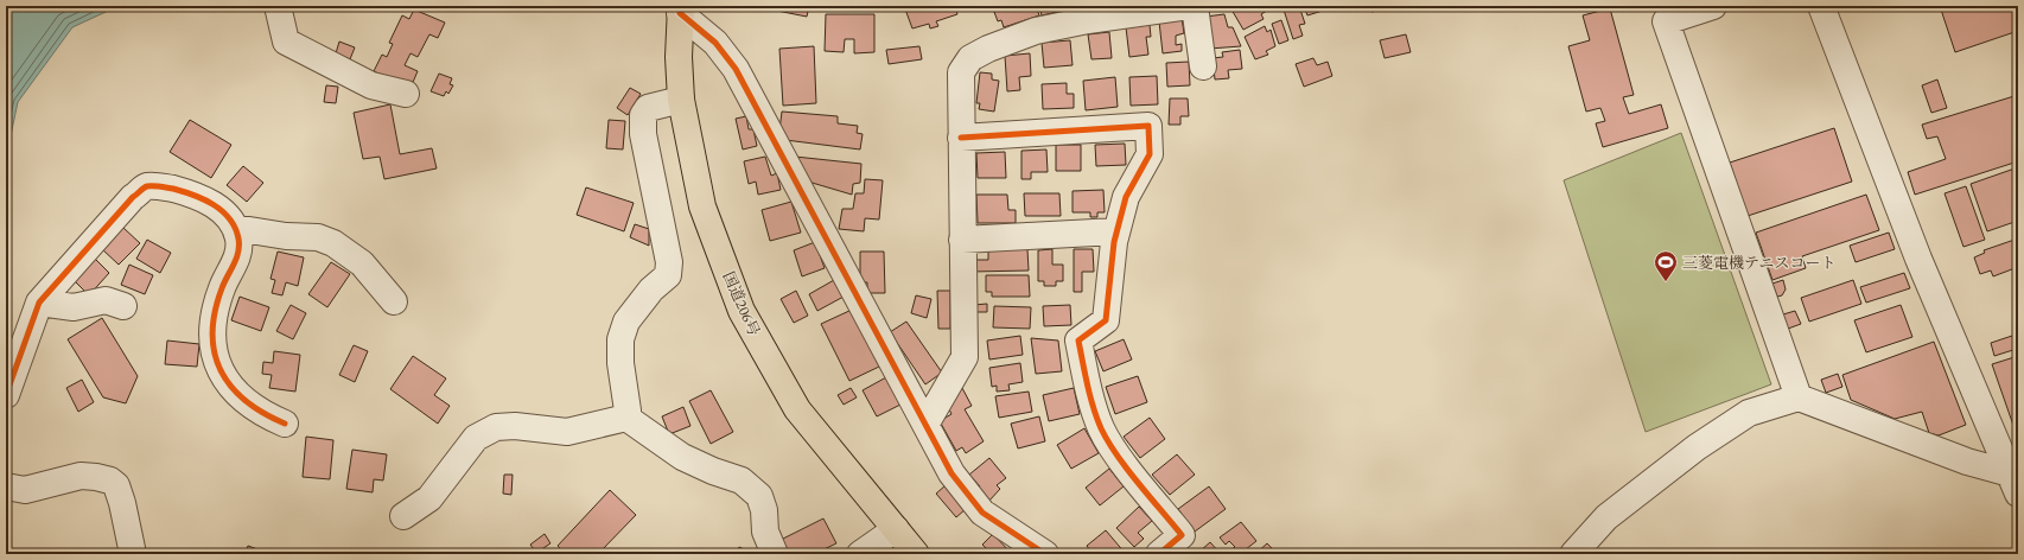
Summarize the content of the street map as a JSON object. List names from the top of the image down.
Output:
{
  "streets": {
    "highway": ["国道206号"]
  },
  "places": {
    "sports": ["三菱電機テニスコート"]
  }
}
